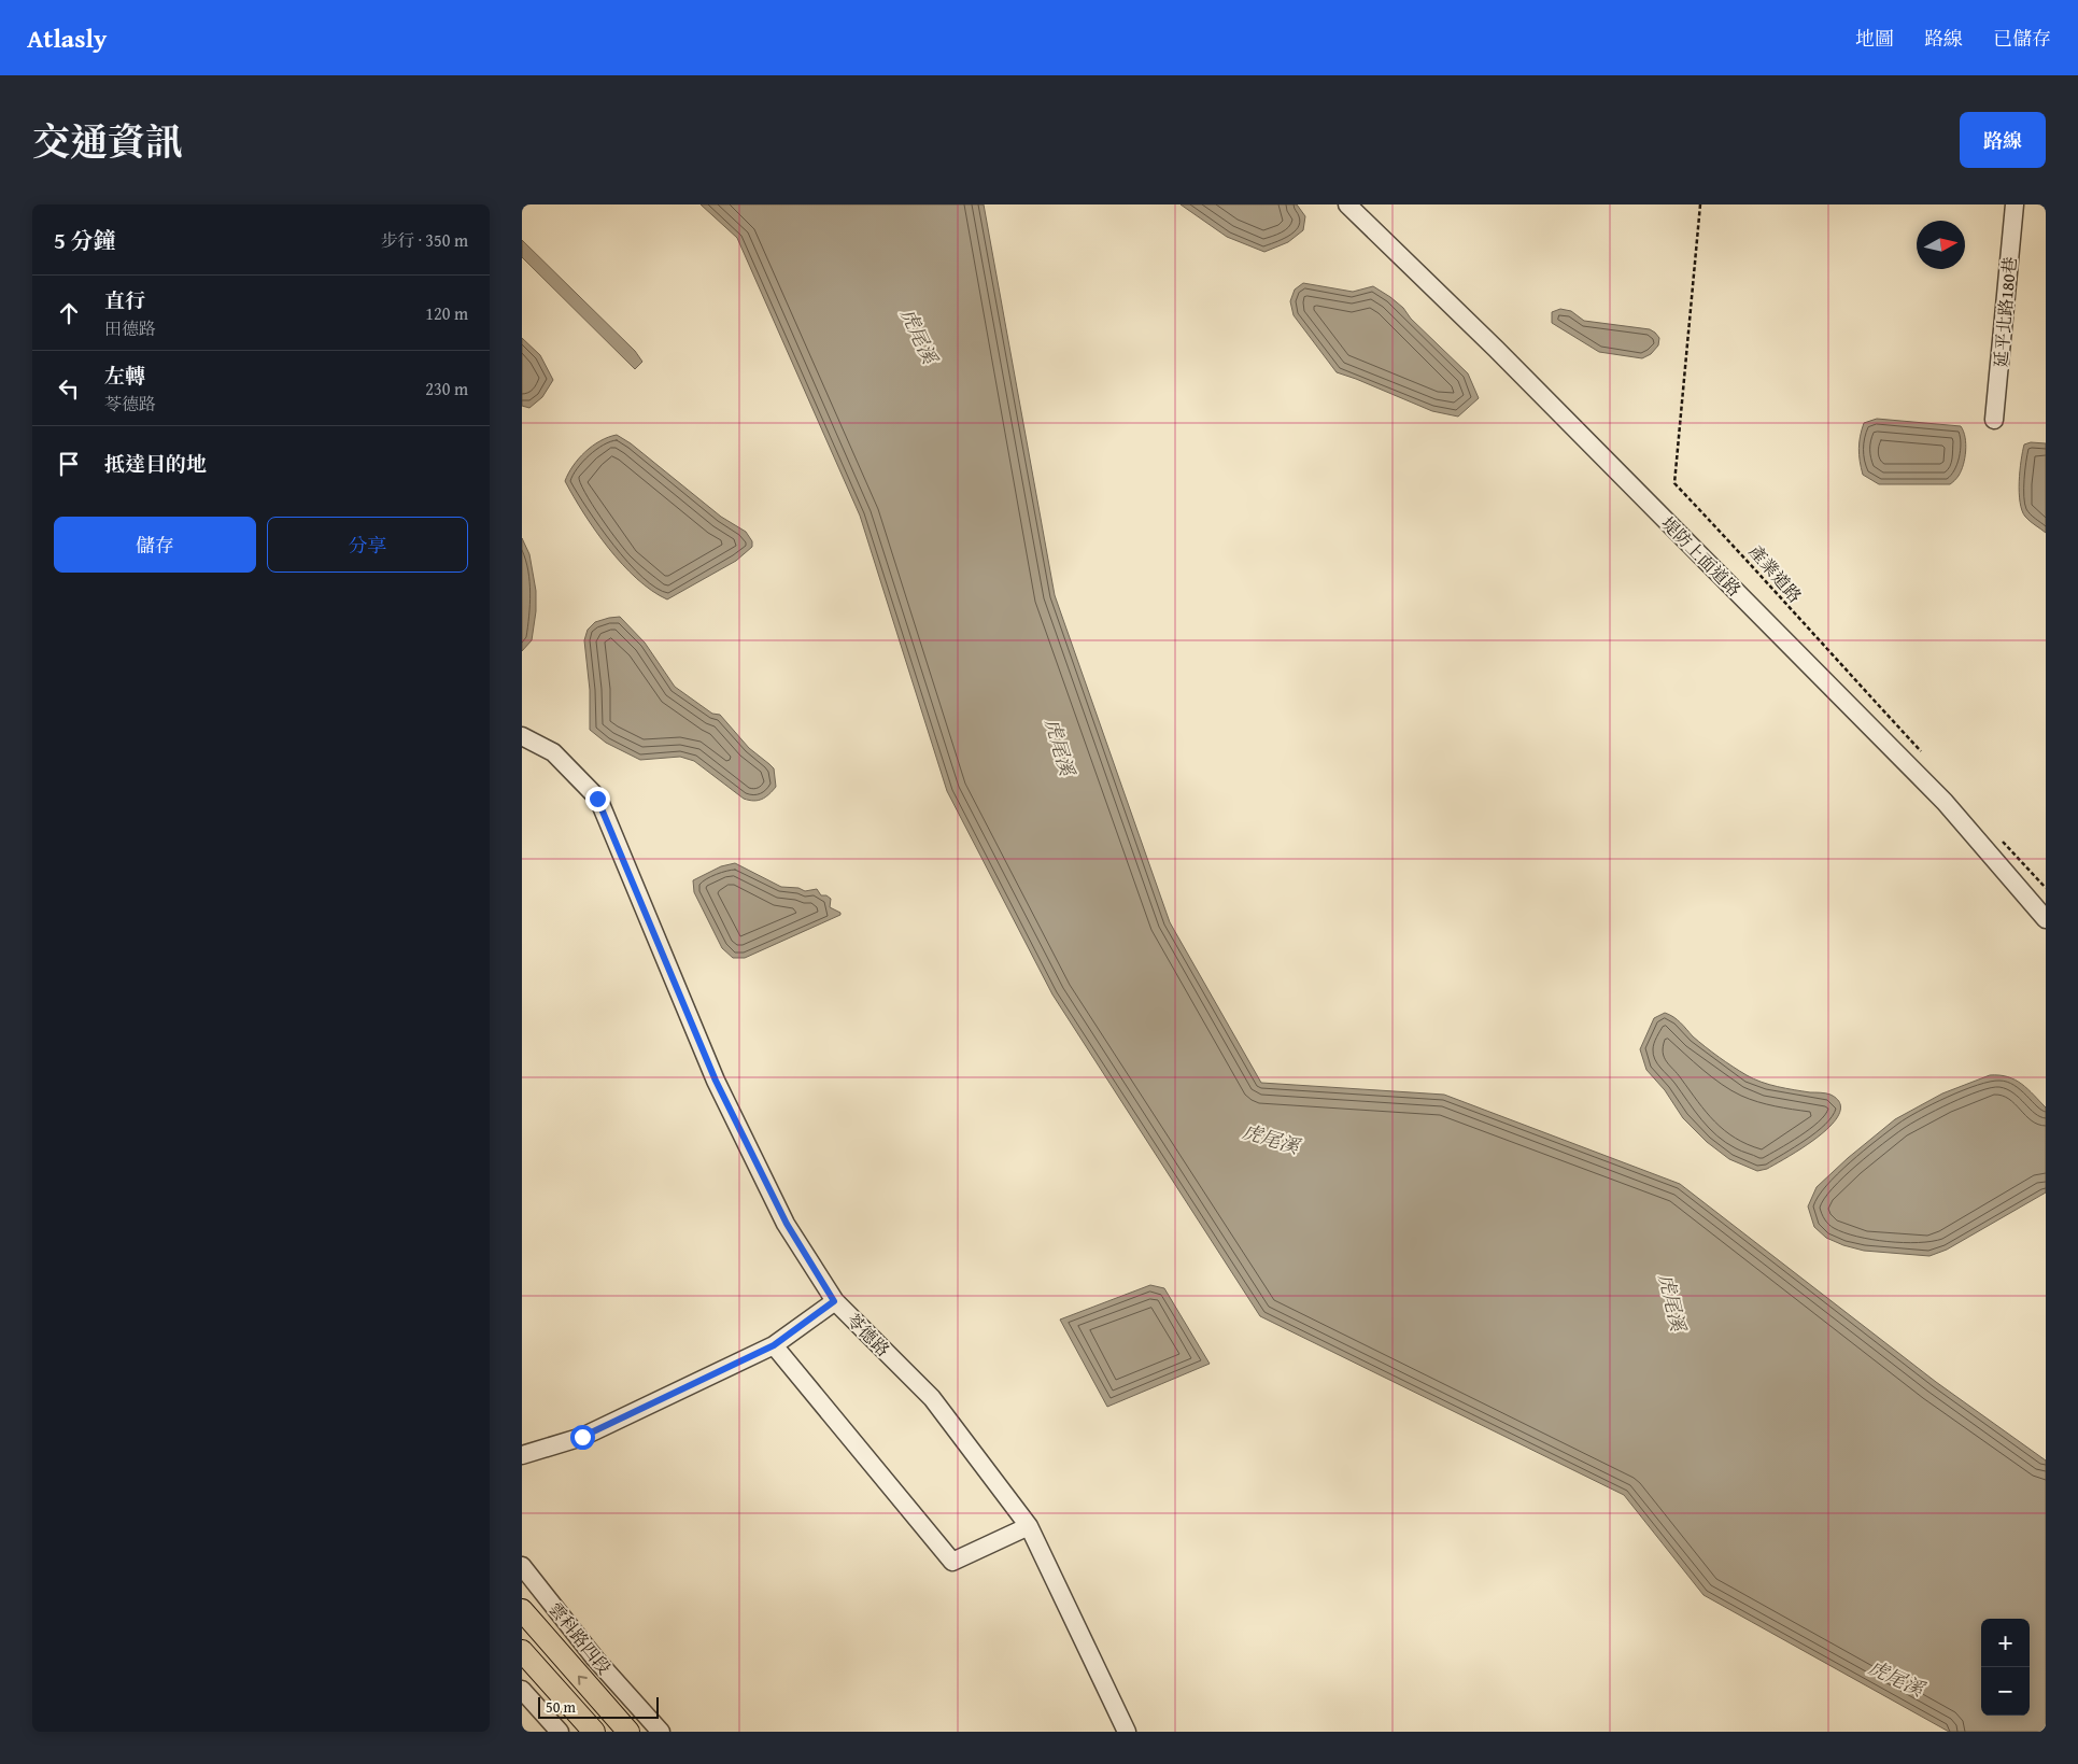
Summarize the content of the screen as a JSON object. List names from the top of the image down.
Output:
{
  "streets": {
    "main road": ["雲科路四段"],
    "street": ["延平北路180巷", "堤防上面道路", "苓德路"],
    "path": ["產業道路"]
  },
  "water": ["虎尾溪"],
  "scale_bar": "50 m",
  "north": "right",
  "page": {
    "header": "Atlasly",
    "nav": ["地圖", "路線", "已儲存"],
    "title": "交通資訊",
    "buttons": [
      "路線",
      ["儲存", "分享"]
    ],
    "heading": ["5 分鐘", "步行 · 350 m"],
    "list": [
      ["直行", "田德路", "120 m"],
      ["左轉", "苓德路", "230 m"],
      "抵達目的地"
    ],
    "map_buttons": ["+", "−"],
    "scale": "50 m"
  }
}
